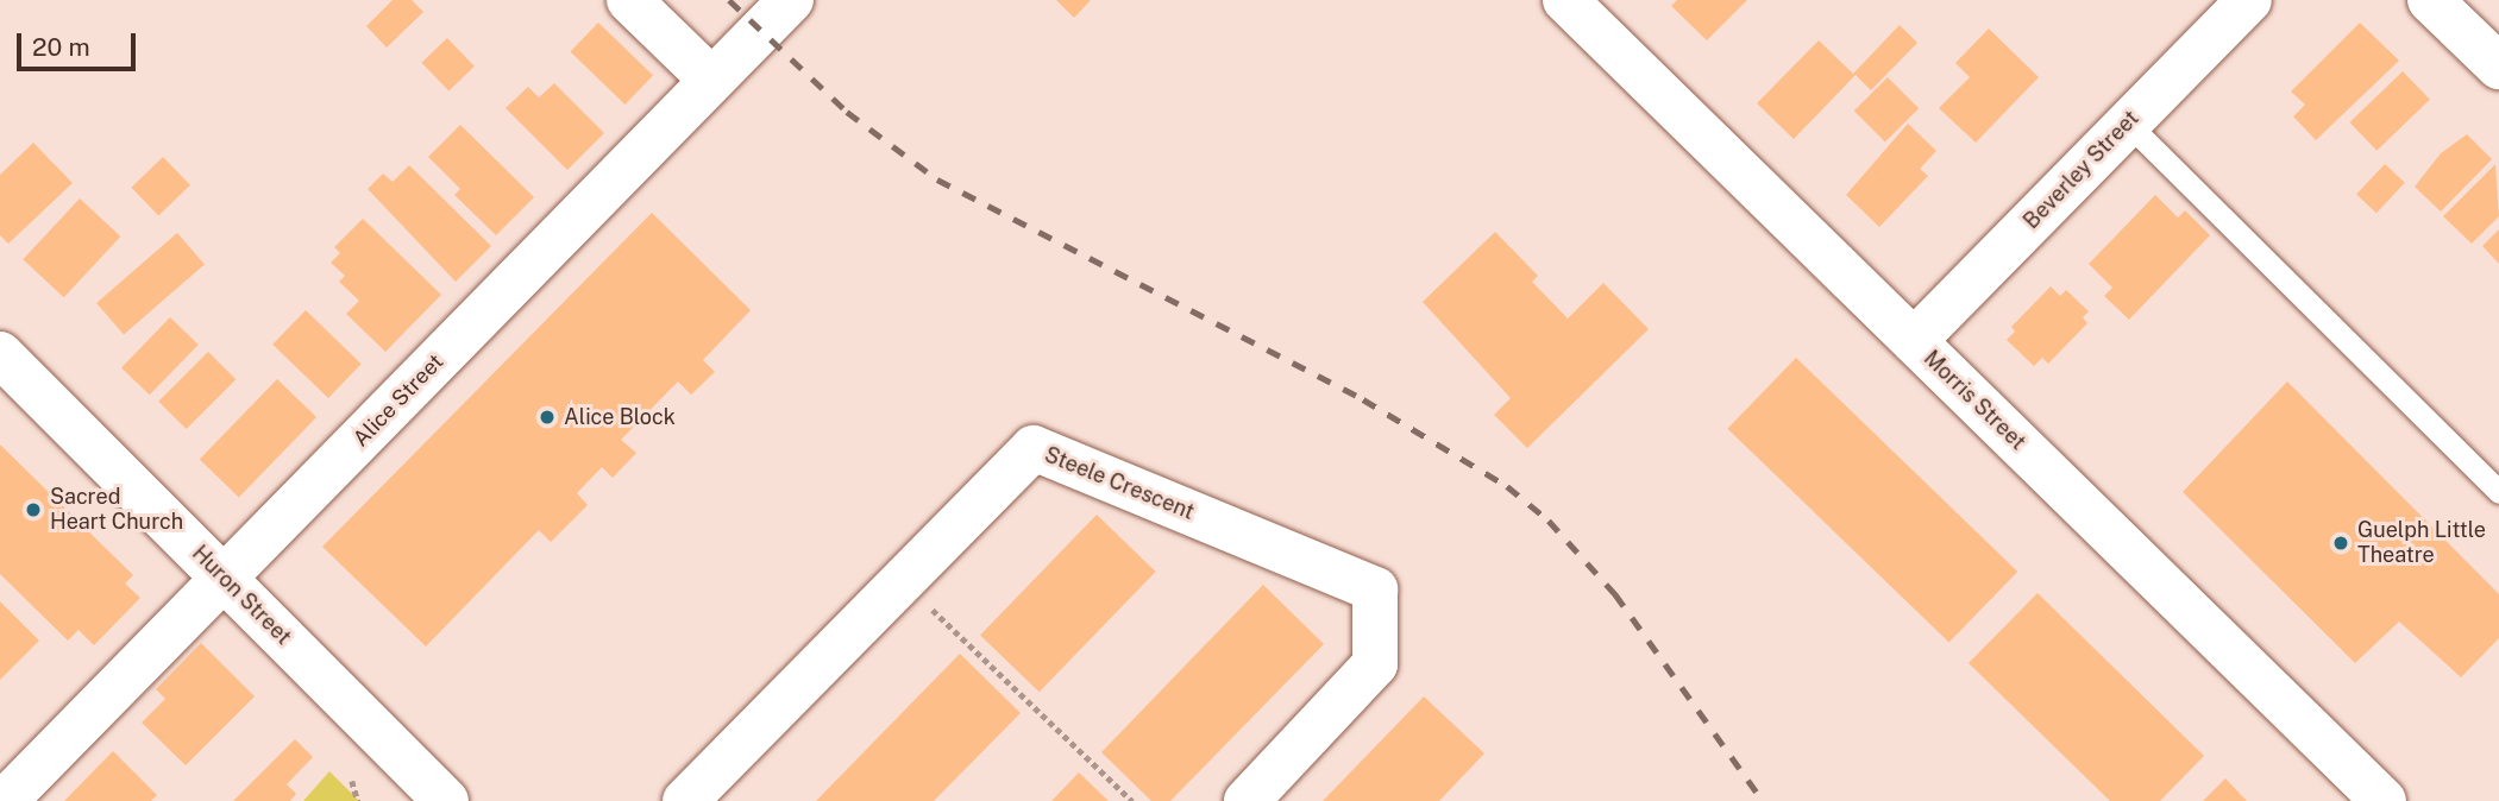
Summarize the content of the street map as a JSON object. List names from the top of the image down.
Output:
{
  "streets": {
    "street": [
      "Beverley Street",
      "Alice Street",
      "Morris Street",
      "Steele Crescent",
      "Huron Street"
    ]
  },
  "crossings": [
    ["Beverley Street", "Morris Street"],
    ["Alice Street", "Huron Street"]
  ],
  "places": ["Alice Block", "Sacred Heart Church", "Guelph Little Theatre"],
  "scale_bar": "20 m"
}
